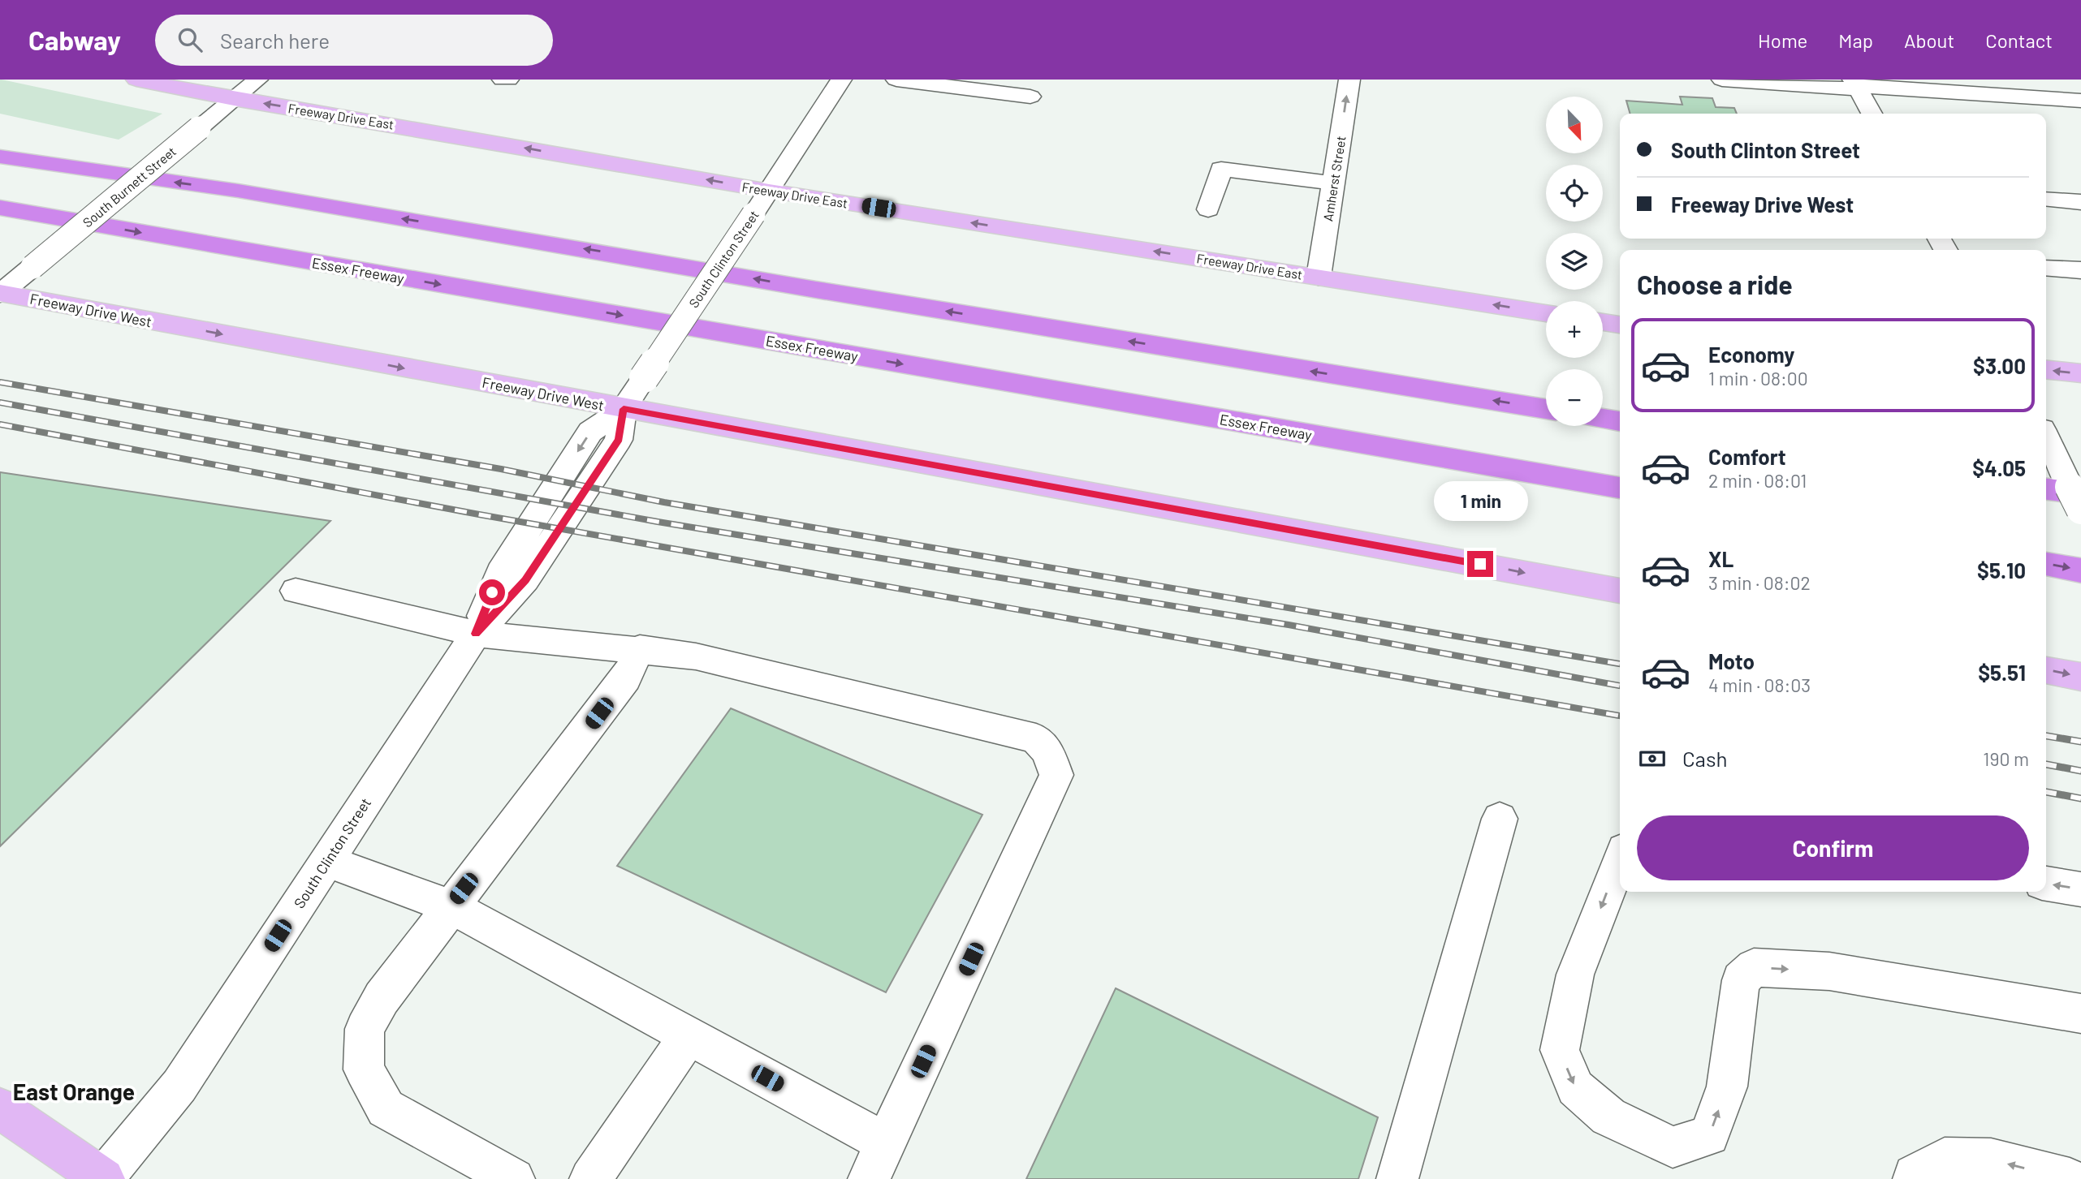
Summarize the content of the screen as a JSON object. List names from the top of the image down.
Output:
{
  "streets": {
    "highway": ["Essex Freeway"],
    "main road": ["Freeway Drive East", "Freeway Drive West"],
    "street": ["Amherst Street", "South Burnett Street", "South Clinton Street"]
  },
  "crossings": [
    ["Freeway Drive East", "Amherst Street"],
    ["Freeway Drive East", "South Burnett Street"],
    ["Freeway Drive East", "South Clinton Street"],
    ["South Burnett Street", "Freeway Drive West"],
    ["South Clinton Street", "Freeway Drive West"]
  ],
  "one_way": ["Freeway Drive East", "Amherst Street", "Freeway Drive West"],
  "districts": ["East Orange"],
  "north": "bottom right",
  "page": {
    "header": "Cabway",
    "search": "Search here",
    "nav": [
      "Home",
      "Map",
      "About",
      "Contact"
    ],
    "map_buttons": ["+", "−"],
    "banner": ["South Clinton Street", "Freeway Drive West"],
    "heading": "Choose a ride",
    "list": [
      {
        "name": "Economy",
        "note": "1 min · 08:00",
        "value": "$3.00"
      },
      {
        "name": "Comfort",
        "note": "2 min · 08:01",
        "value": "$4.05"
      },
      {
        "name": "XL",
        "note": "3 min · 08:02",
        "value": "$5.10"
      },
      {
        "name": "Moto",
        "note": "4 min · 08:03",
        "value": "$5.51"
      }
    ],
    "bubble": "1 min",
    "pay": ["Cash", "190 m"],
    "buttons": "Confirm"
  }
}
